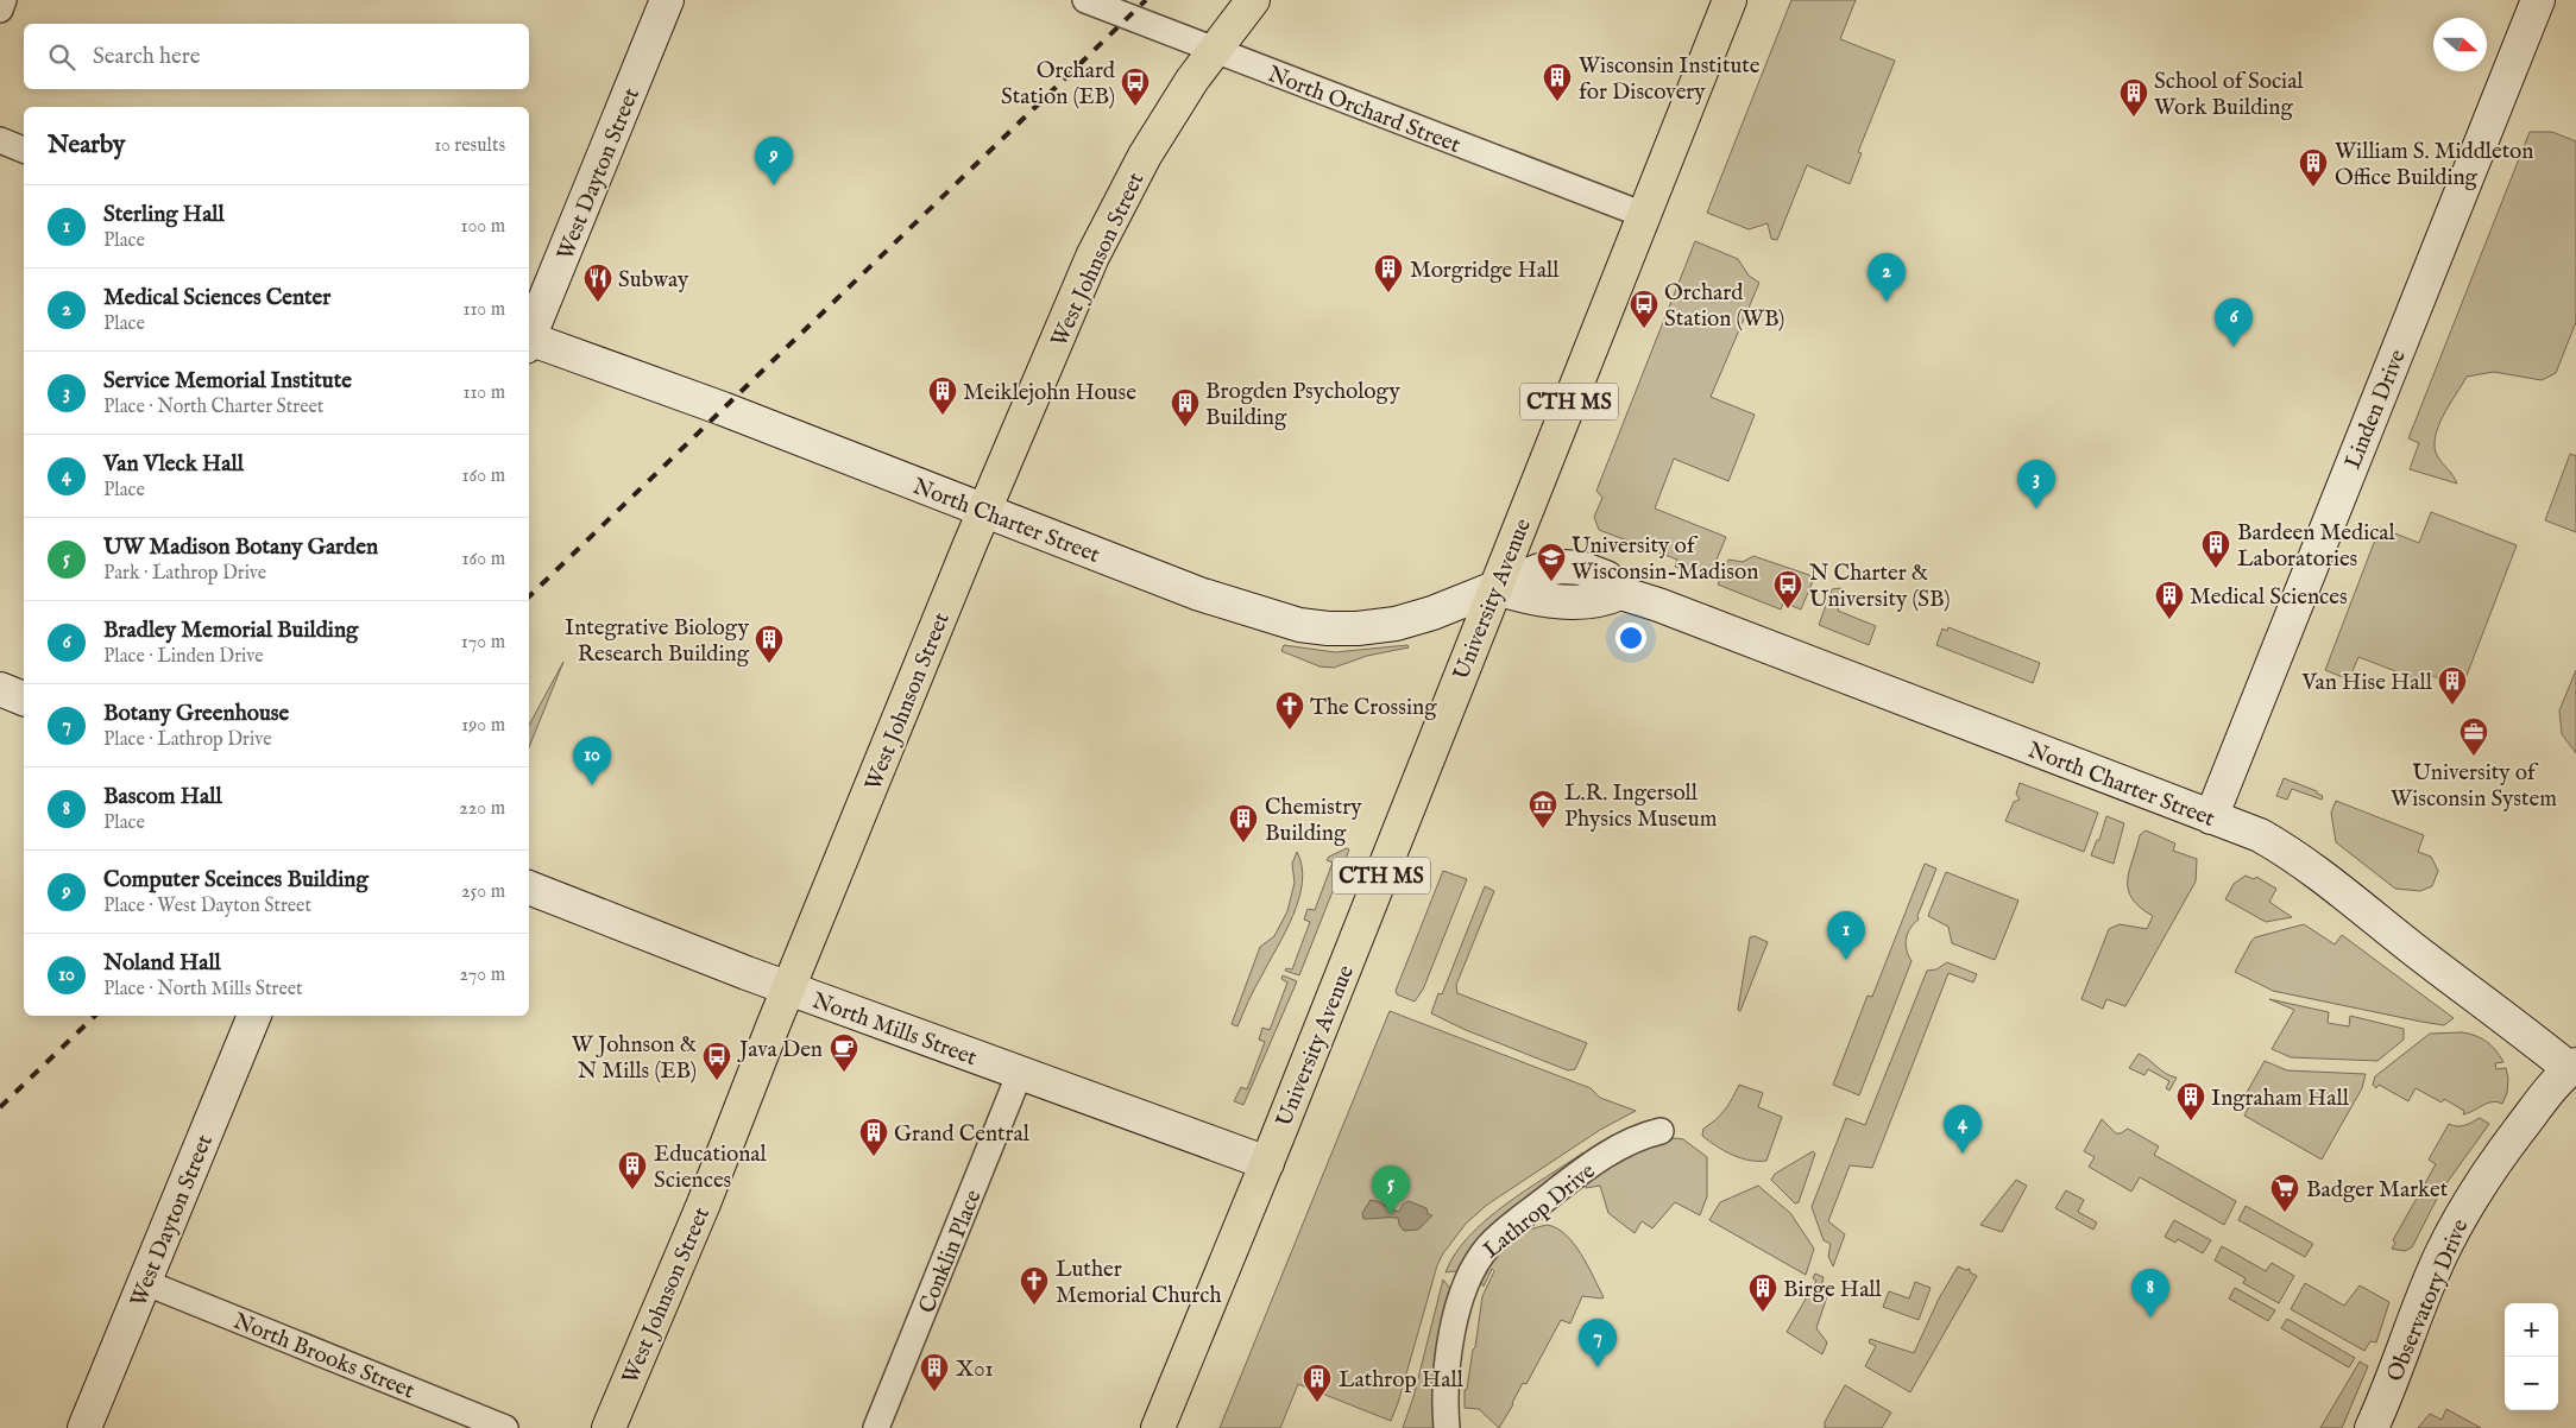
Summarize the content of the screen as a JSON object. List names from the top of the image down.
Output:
{
  "streets": {
    "main road": ["West Johnson Street", "CTH MS", "University Avenue"],
    "street": [
      "North Orchard Street",
      "West Dayton Street",
      "Linden Drive",
      "North Charter Street",
      "North Mills Street",
      "Lathrop Drive",
      "Conklin Place",
      "Observatory Drive",
      "North Brooks Street"
    ]
  },
  "crossings": [
    ["North Orchard Street", "West Johnson Street"],
    ["North Orchard Street", "University Avenue"],
    ["West Dayton Street", "North Brooks Street"],
    ["West Johnson Street", "North Charter Street"],
    ["West Johnson Street", "North Mills Street"],
    ["Linden Drive", "North Charter Street"],
    ["North Charter Street", "University Avenue"],
    ["North Charter Street", "Observatory Drive"],
    ["University Avenue", "North Mills Street"],
    ["North Mills Street", "Conklin Place"]
  ],
  "places": {
    "building": [
      "Wisconsin Institute for Discovery",
      "School of Social Work Building",
      "William S. Middleton Office Building",
      "Morgridge Hall",
      "Meiklejohn House",
      "Brogden Psychology Building",
      "Bardeen Medical Laboratories",
      "Medical Sciences",
      "Integrative Biology Research Building",
      "Van Hise Hall",
      "Chemistry Building",
      "Ingraham Hall",
      "Grand Central",
      "Educational Sciences",
      "Birge Hall",
      "X01",
      "Lathrop Hall"
    ],
    "bus stop": [
      "Orchard Station (EB)",
      "Orchard Station (WB)",
      "N Charter & University (SB)",
      "W Johnson & N Mills (EB)"
    ],
    "restaurant": ["Subway"],
    "school or university": ["University of Wisconsin-Madison"],
    "church": ["The Crossing", "Luther Memorial Church"],
    "office": ["University of Wisconsin System"],
    "museum": ["L.R. Ingersoll Physics Museum"],
    "cafe": ["Java Den"],
    "supermarket": ["Badger Market"]
  },
  "north": "right",
  "page": {
    "search": "Search here",
    "heading": ["Nearby", "10 results"],
    "pins": [
      "9",
      "2",
      "6",
      "3",
      "10",
      "1",
      "4",
      "5",
      "8",
      "7"
    ],
    "list": [
      {
        "mark": "1",
        "name": "Sterling Hall",
        "note": "Place",
        "value": "100 m"
      },
      {
        "mark": "2",
        "name": "Medical Sciences Center",
        "note": "Place",
        "value": "110 m"
      },
      {
        "mark": "3",
        "name": "Service Memorial Institute",
        "note": "Place · North Charter Street",
        "value": "110 m"
      },
      {
        "mark": "4",
        "name": "Van Vleck Hall",
        "note": "Place",
        "value": "160 m"
      },
      {
        "mark": "5",
        "name": "UW Madison Botany Garden",
        "note": "Park · Lathrop Drive",
        "value": "160 m"
      },
      {
        "mark": "6",
        "name": "Bradley Memorial Building",
        "note": "Place · Linden Drive",
        "value": "170 m"
      },
      {
        "mark": "7",
        "name": "Botany Greenhouse",
        "note": "Place · Lathrop Drive",
        "value": "190 m"
      },
      {
        "mark": "8",
        "name": "Bascom Hall",
        "note": "Place",
        "value": "220 m"
      },
      {
        "mark": "9",
        "name": "Computer Sceinces Building",
        "note": "Place · West Dayton Street",
        "value": "250 m"
      },
      {
        "mark": "10",
        "name": "Noland Hall",
        "note": "Place · North Mills Street",
        "value": "270 m"
      }
    ],
    "map_buttons": ["+", "−"]
  }
}
